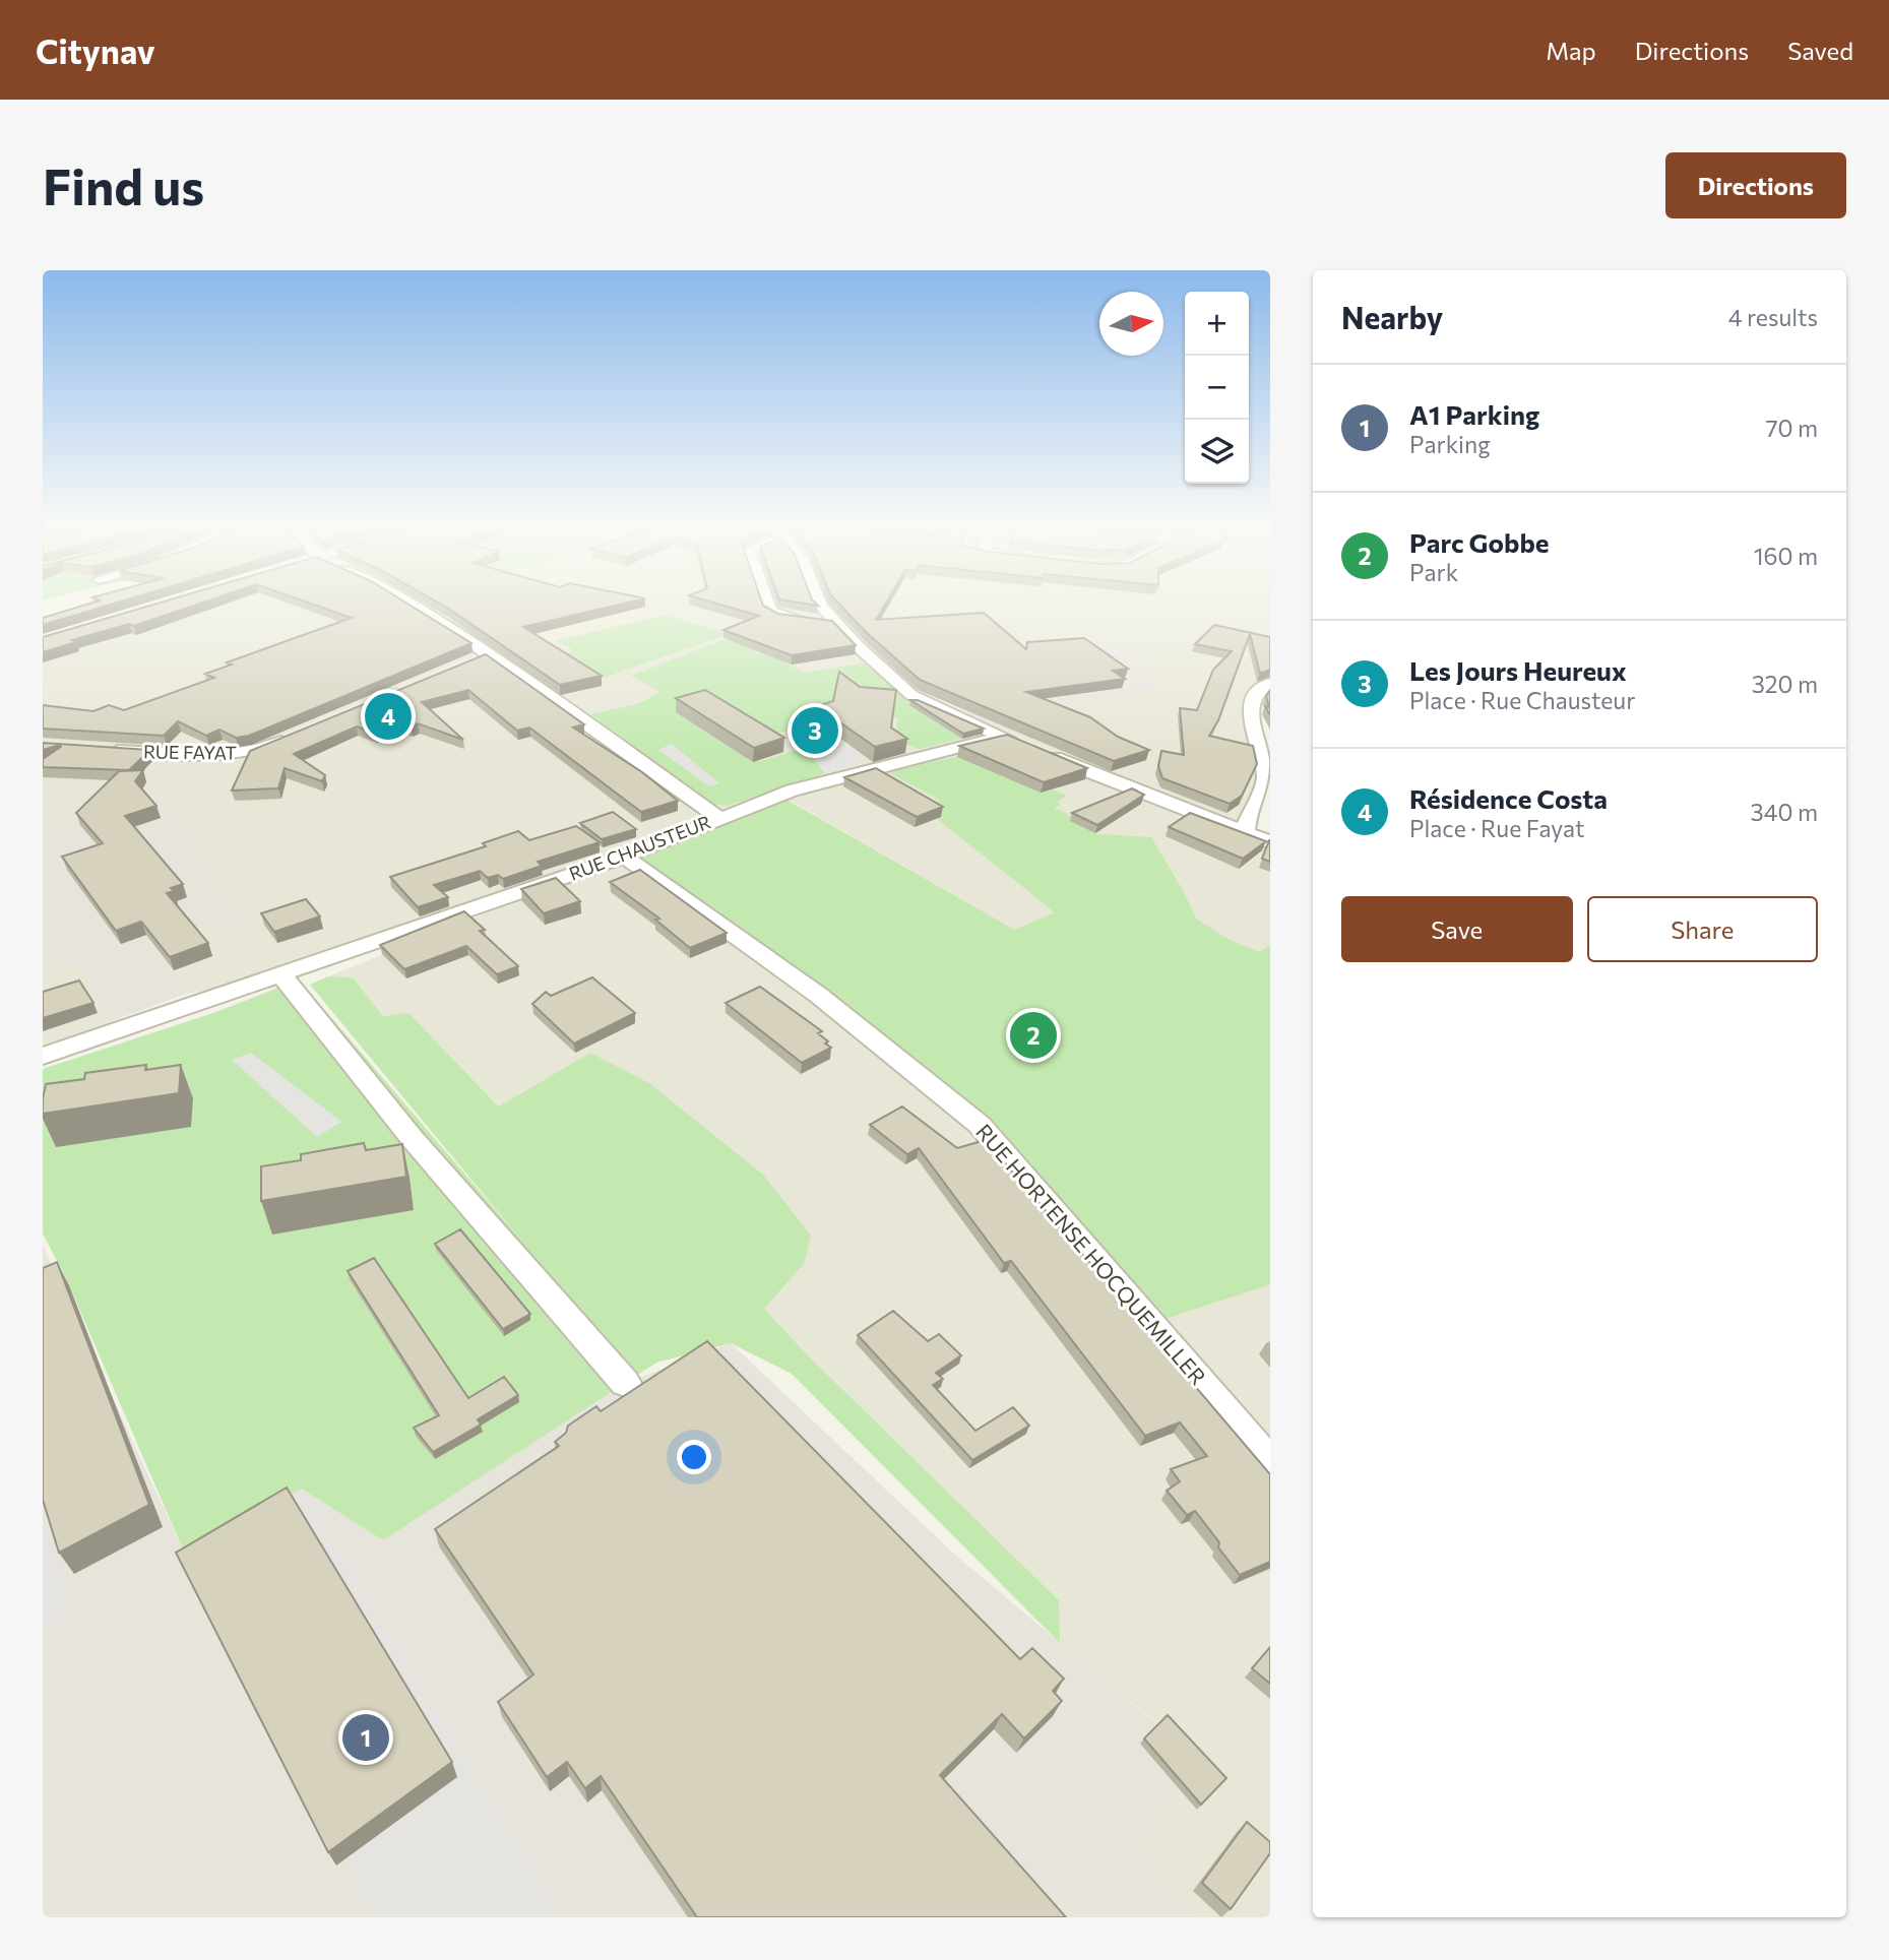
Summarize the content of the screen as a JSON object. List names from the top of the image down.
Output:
{
  "streets": {
    "street": ["RUE FAYAT", "RUE CHAUSTEUR", "RUE HORTENSE HOCQUEMILLER"]
  },
  "crossings": [
    ["RUE CHAUSTEUR", "RUE HORTENSE HOCQUEMILLER"]
  ],
  "north": "right",
  "page": {
    "header": "Citynav",
    "nav": ["Map", "Directions", "Saved"],
    "buttons": [
      "Directions",
      ["Save", "Share"]
    ],
    "title": "Find us",
    "heading": ["Nearby", "4 results"],
    "map_buttons": ["+", "−"],
    "list": [
      {
        "mark": "1",
        "name": "A1 Parking",
        "note": "Parking",
        "value": "70 m"
      },
      {
        "mark": "2",
        "name": "Parc Gobbe",
        "note": "Park",
        "value": "160 m"
      },
      {
        "mark": "3",
        "name": "Les Jours Heureux",
        "note": "Place · Rue Chausteur",
        "value": "320 m"
      },
      {
        "mark": "4",
        "name": "Résidence Costa",
        "note": "Place · Rue Fayat",
        "value": "340 m"
      }
    ],
    "pins": [
      "4",
      "3",
      "2",
      "1"
    ]
  }
}
